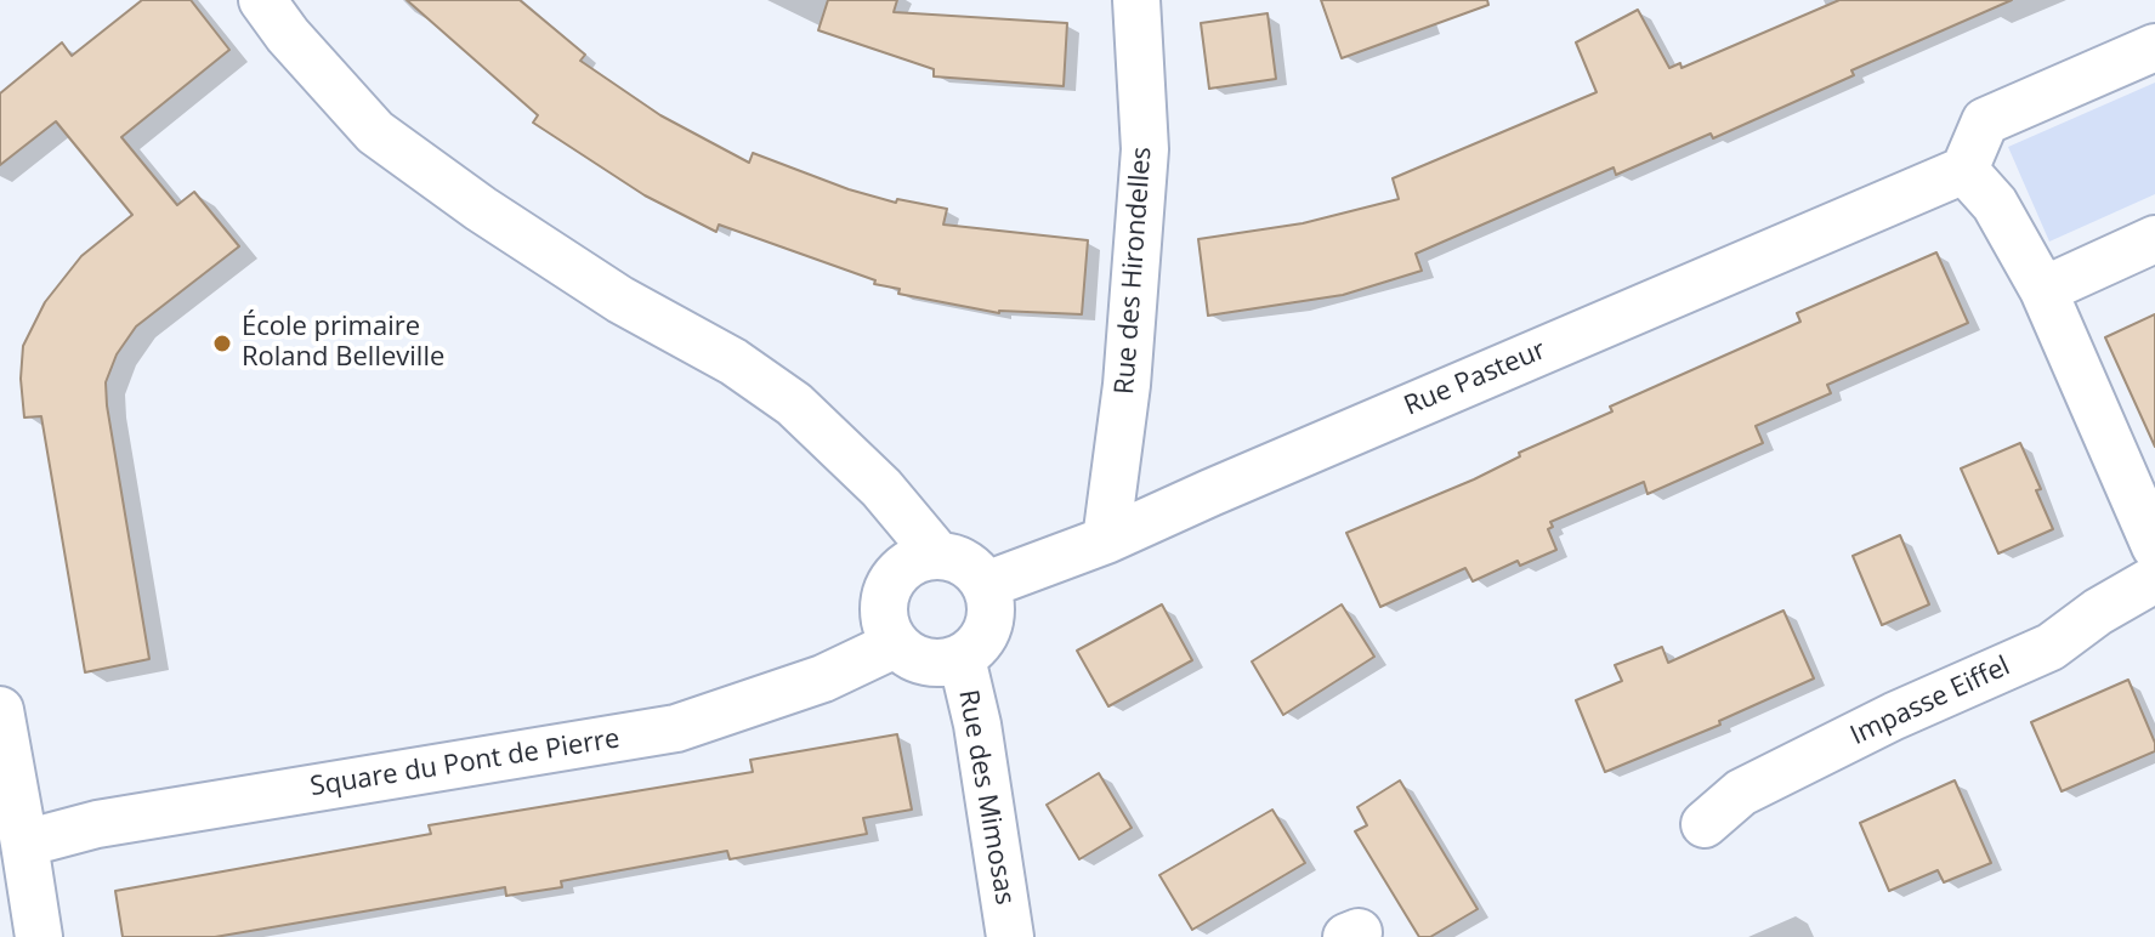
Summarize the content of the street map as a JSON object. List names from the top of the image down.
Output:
{
  "streets": {
    "street": [
      "Rue des Hirondelles",
      "Rue Pasteur",
      "Impasse Eiffel",
      "Square du Pont de Pierre",
      "Rue des Mimosas"
    ]
  },
  "crossings": [
    ["Rue des Hirondelles", "Rue Pasteur"],
    ["Rue Pasteur", "Square du Pont de Pierre"],
    ["Rue Pasteur", "Rue des Mimosas"],
    ["Square du Pont de Pierre", "Rue des Mimosas"]
  ],
  "places": ["École primaire Roland Belleville"]
}
